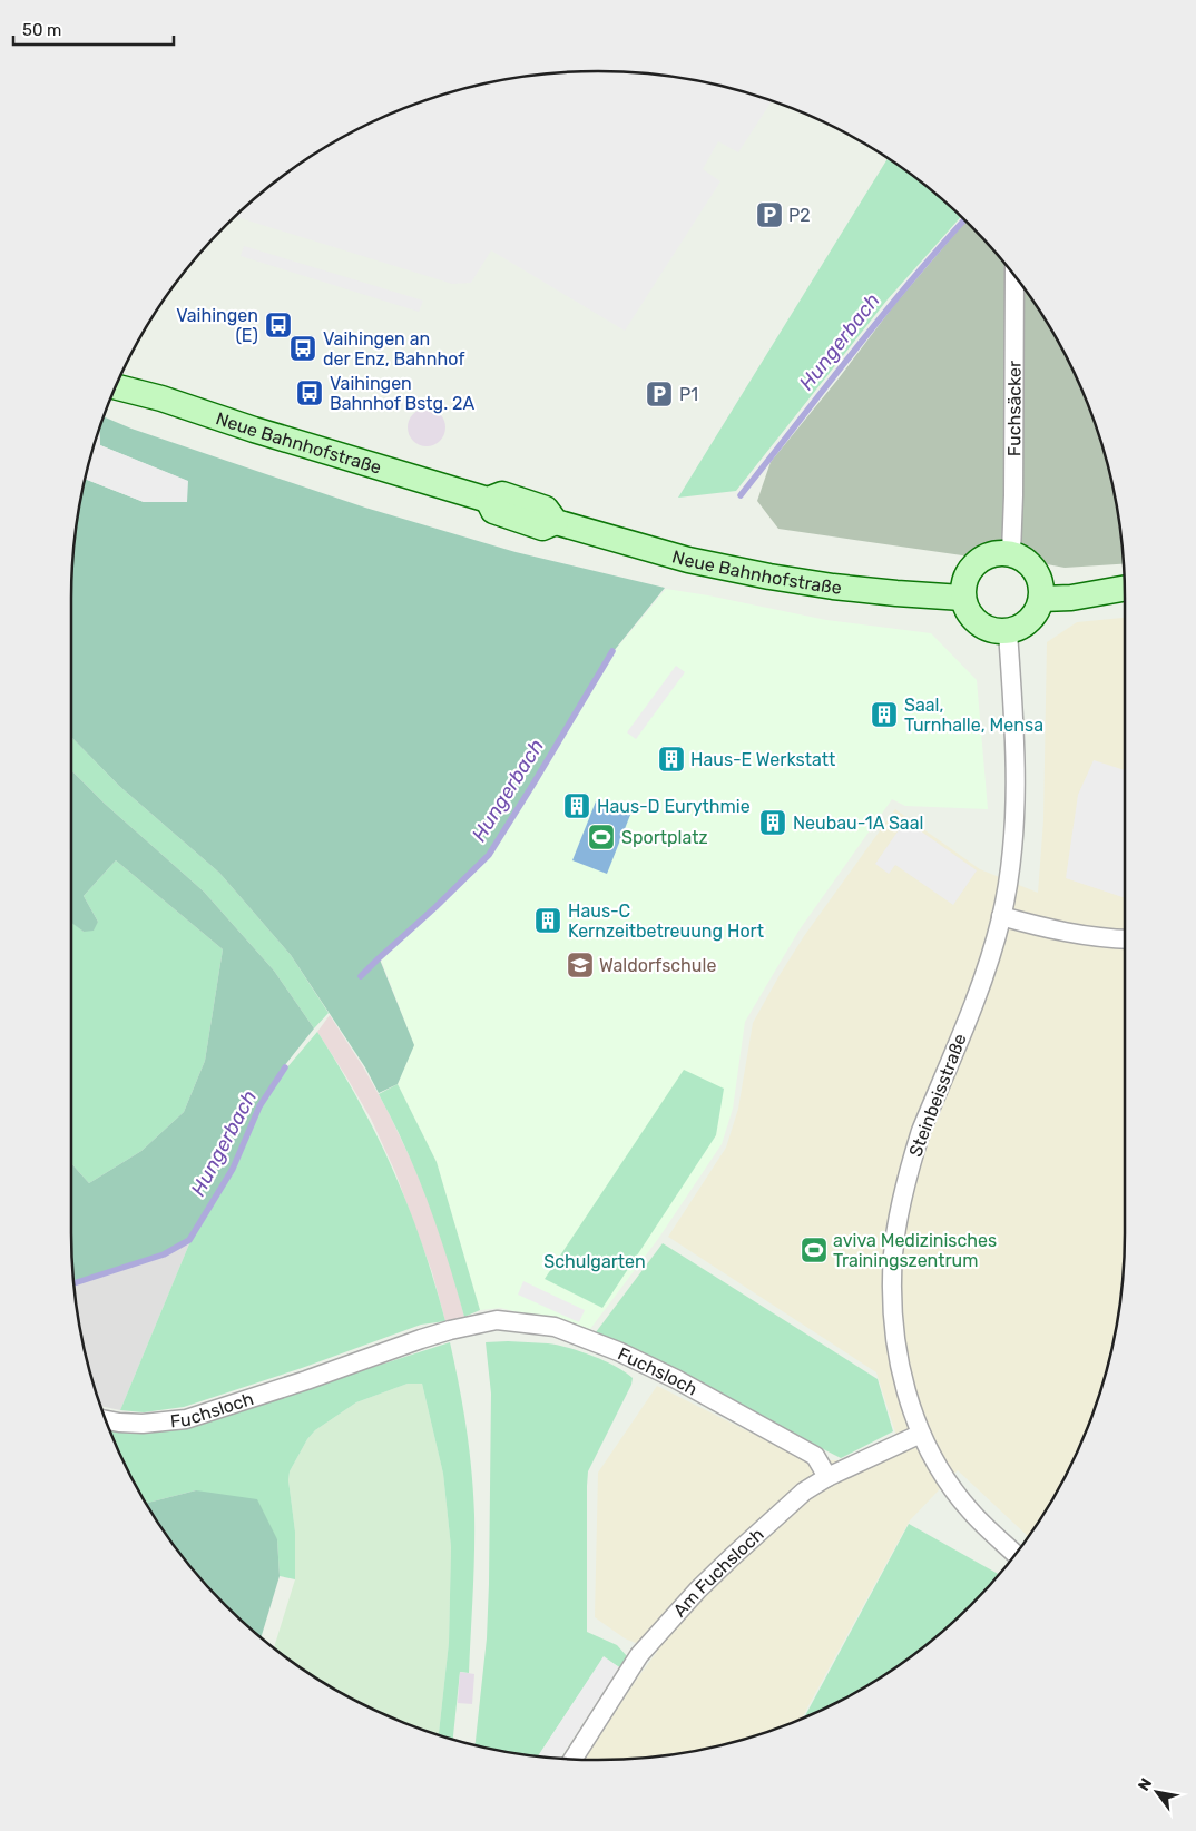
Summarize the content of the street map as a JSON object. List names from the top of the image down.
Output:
{
  "streets": {
    "main road": ["Neue Bahnhofstraße"],
    "street": [
      "Fuchsäcker",
      "Steinbeisstraße",
      "Fuchsloch",
      "Am Fuchsloch"
    ]
  },
  "crossings": [
    ["Fuchsäcker", "Neue Bahnhofstraße"],
    ["Fuchsäcker", "Steinbeisstraße"],
    ["Neue Bahnhofstraße", "Steinbeisstraße"],
    ["Steinbeisstraße", "Am Fuchsloch"],
    ["Fuchsloch", "Am Fuchsloch"]
  ],
  "water": ["Hungerbach"],
  "parks": ["Schulgarten"],
  "places": {
    "parking": ["P2", "P1"],
    "bus stop": ["Vaihingen (E)", "Vaihingen an der Enz, Bahnhof", "Vaihingen Bahnhof Bstg. 2A"],
    "building": [
      "Saal, Turnhalle, Mensa",
      "Haus-E Werkstatt",
      "Haus-D Eurythmie",
      "Neubau-1A Saal",
      "Haus-C Kernzeitbetreuung Hort"
    ],
    "sports": ["Sportplatz", "aviva Medizinisches Trainingszentrum"],
    "school or university": ["Waldorfschule"]
  },
  "scale_bar": "50 m",
  "north": "top left"
}
